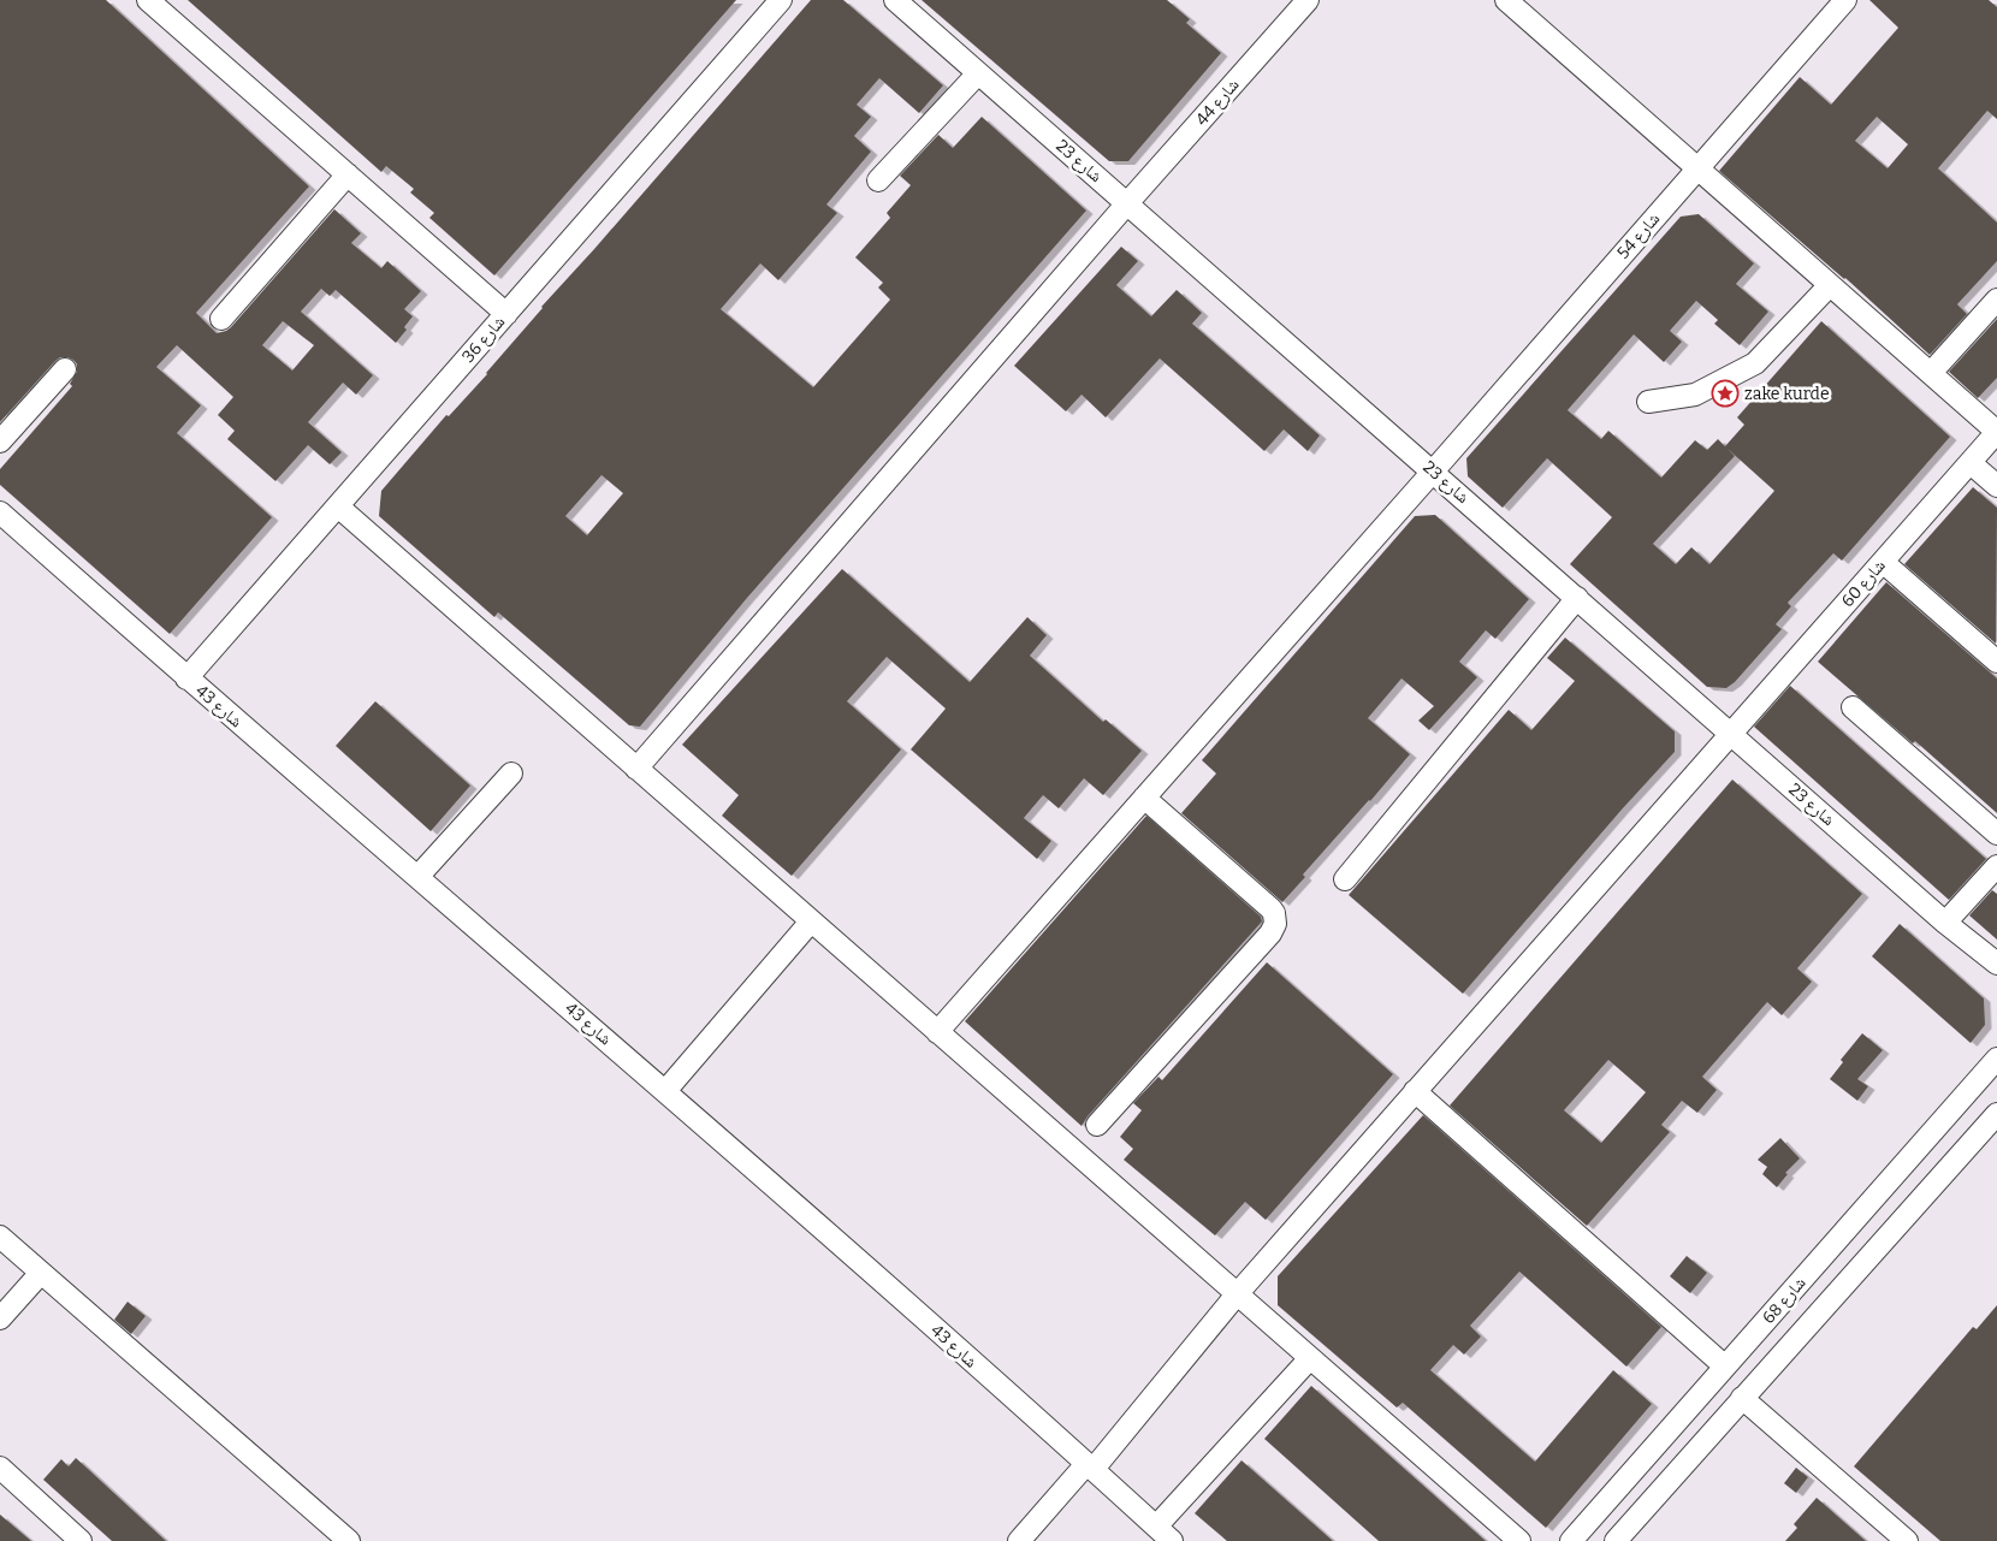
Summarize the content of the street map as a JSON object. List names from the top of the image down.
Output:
{
  "streets": {
    "street": [
      "شارع 44",
      "شارع 23",
      "شارع 54",
      "شارع 36",
      "شارع 60",
      "شارع 43",
      "شارع 68"
    ]
  },
  "crossings": [
    ["شارع 44", "شارع 23"],
    ["شارع 23", "شارع 54"],
    ["شارع 23", "شارع 60"],
    ["شارع 36", "شارع 43"],
    ["شارع 60", "شارع 43"]
  ],
  "places": {
    "place": ["zake kurde"]
  }
}
